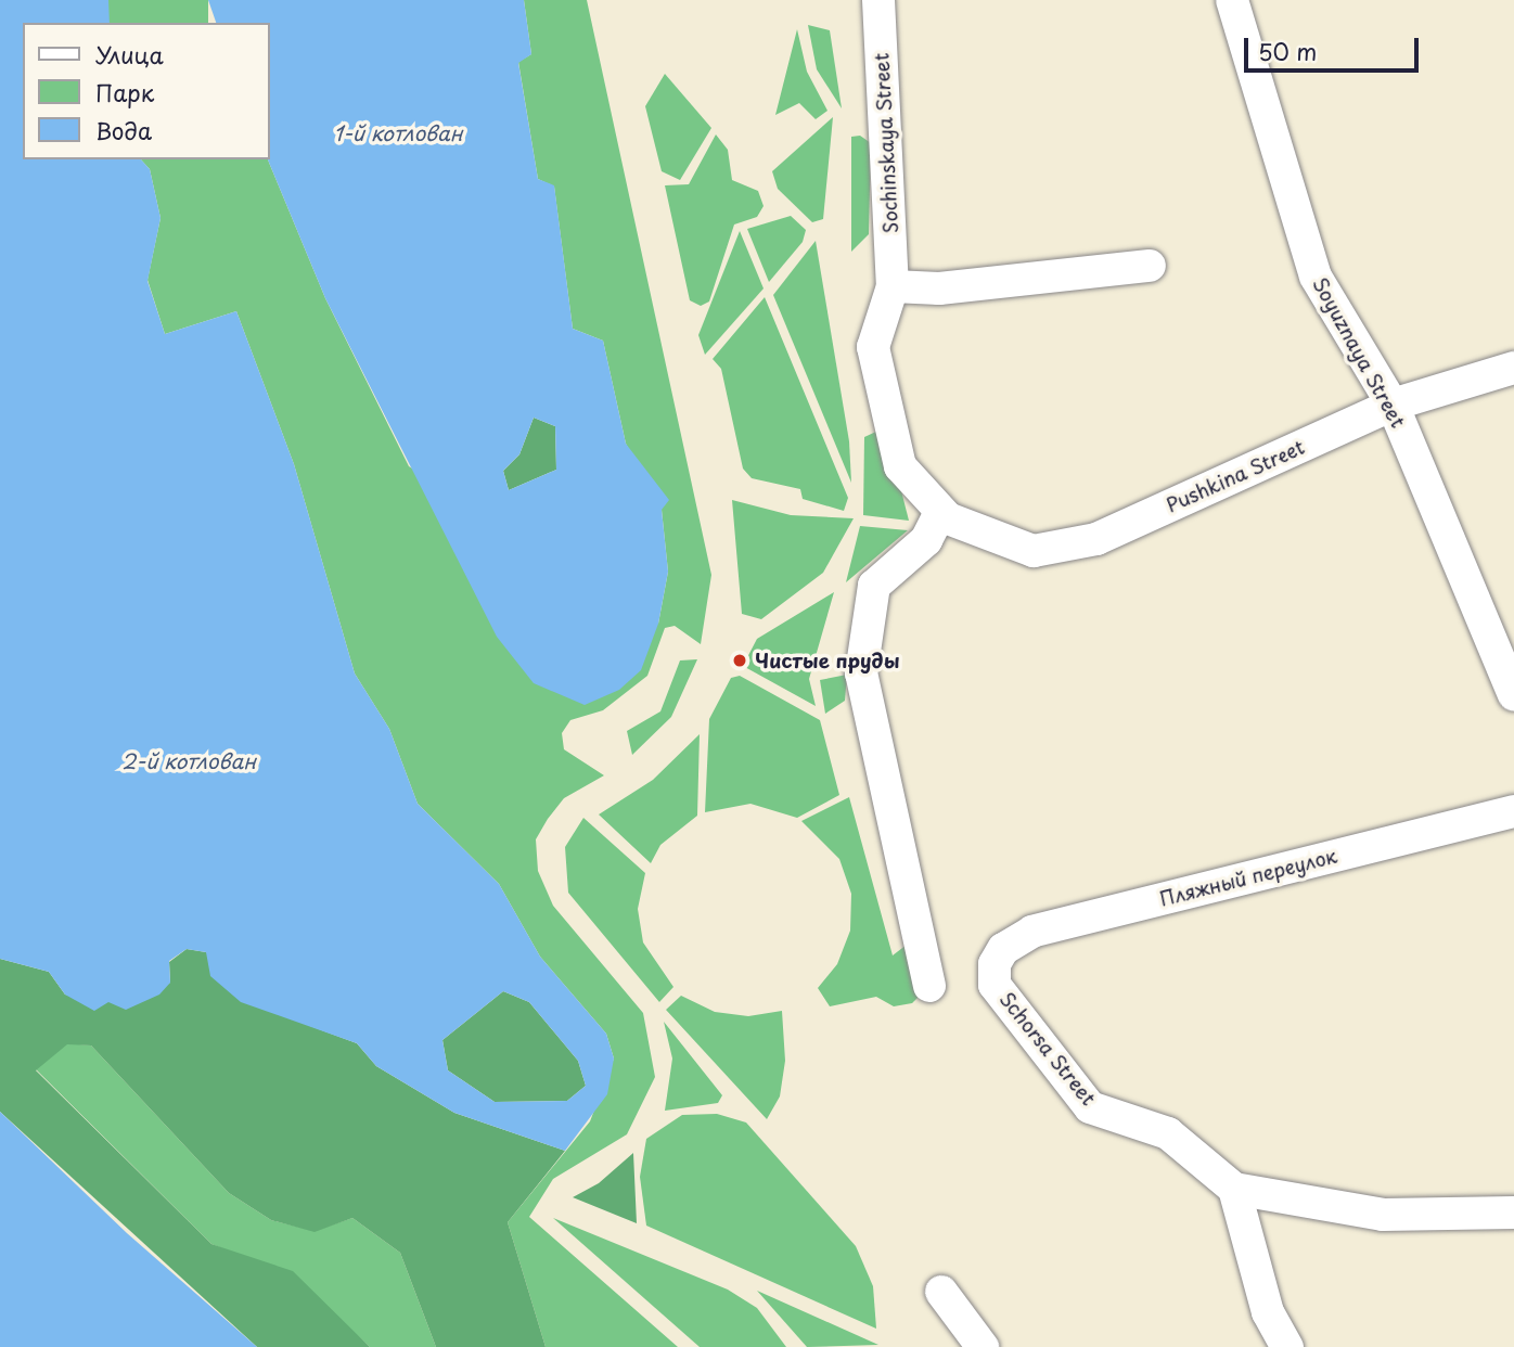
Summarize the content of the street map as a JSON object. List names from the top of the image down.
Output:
{
  "streets": {
    "street": [
      "Sochinskaya Street",
      "Soyuznaya Street",
      "Pushkina Street",
      "Пляжный переулок",
      "Schorsa Street"
    ]
  },
  "crossings": [
    ["Sochinskaya Street", "Pushkina Street"],
    ["Soyuznaya Street", "Pushkina Street"],
    ["Пляжный переулок", "Schorsa Street"]
  ],
  "water": ["1-й котлован", "2-й котлован"],
  "places": ["Чистые пруды"],
  "legend": ["Улица", "Парк", "Вода"],
  "scale_bar": "50 m"
}
